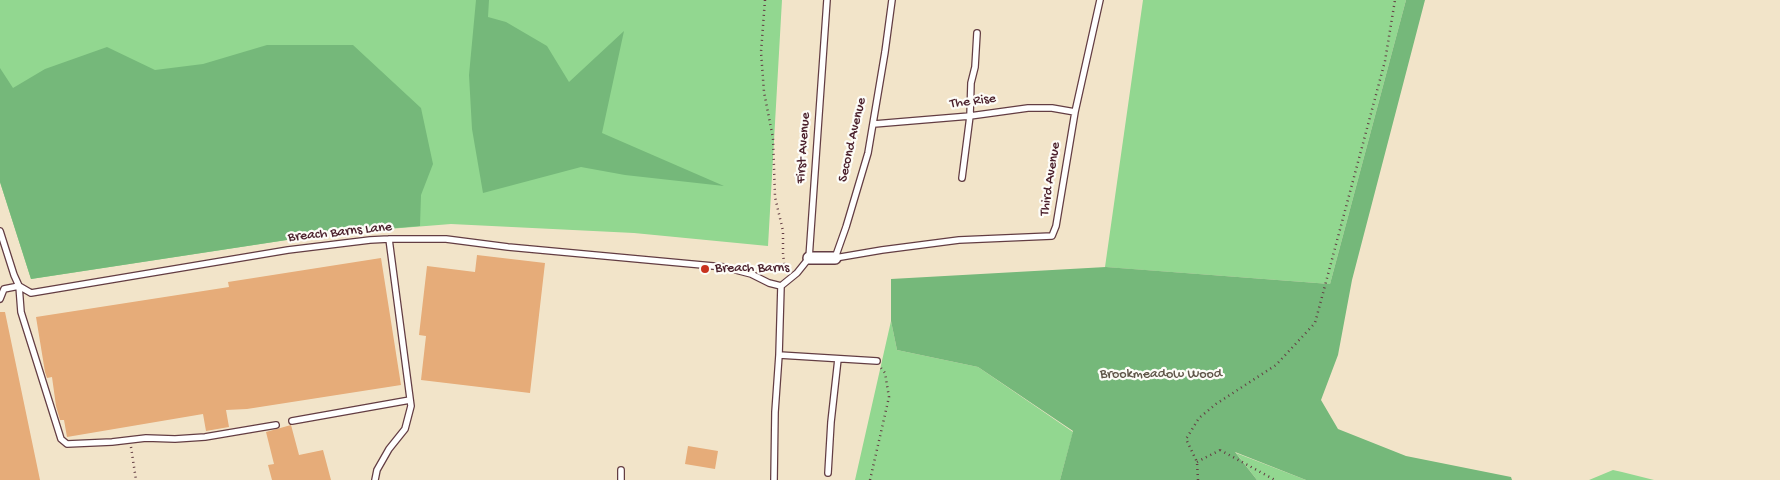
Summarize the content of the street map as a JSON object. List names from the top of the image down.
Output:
{
  "streets": {
    "lane": [
      "The Rise",
      "Second Avenue",
      "First Avenue",
      "Third Avenue",
      "Breach Barns Lane"
    ]
  },
  "crossings": [
    ["The Rise", "Second Avenue"],
    ["The Rise", "Third Avenue"],
    ["Second Avenue", "Third Avenue"]
  ],
  "parks": ["Brookmeadow Wood"],
  "places": ["Breach Barns"]
}
